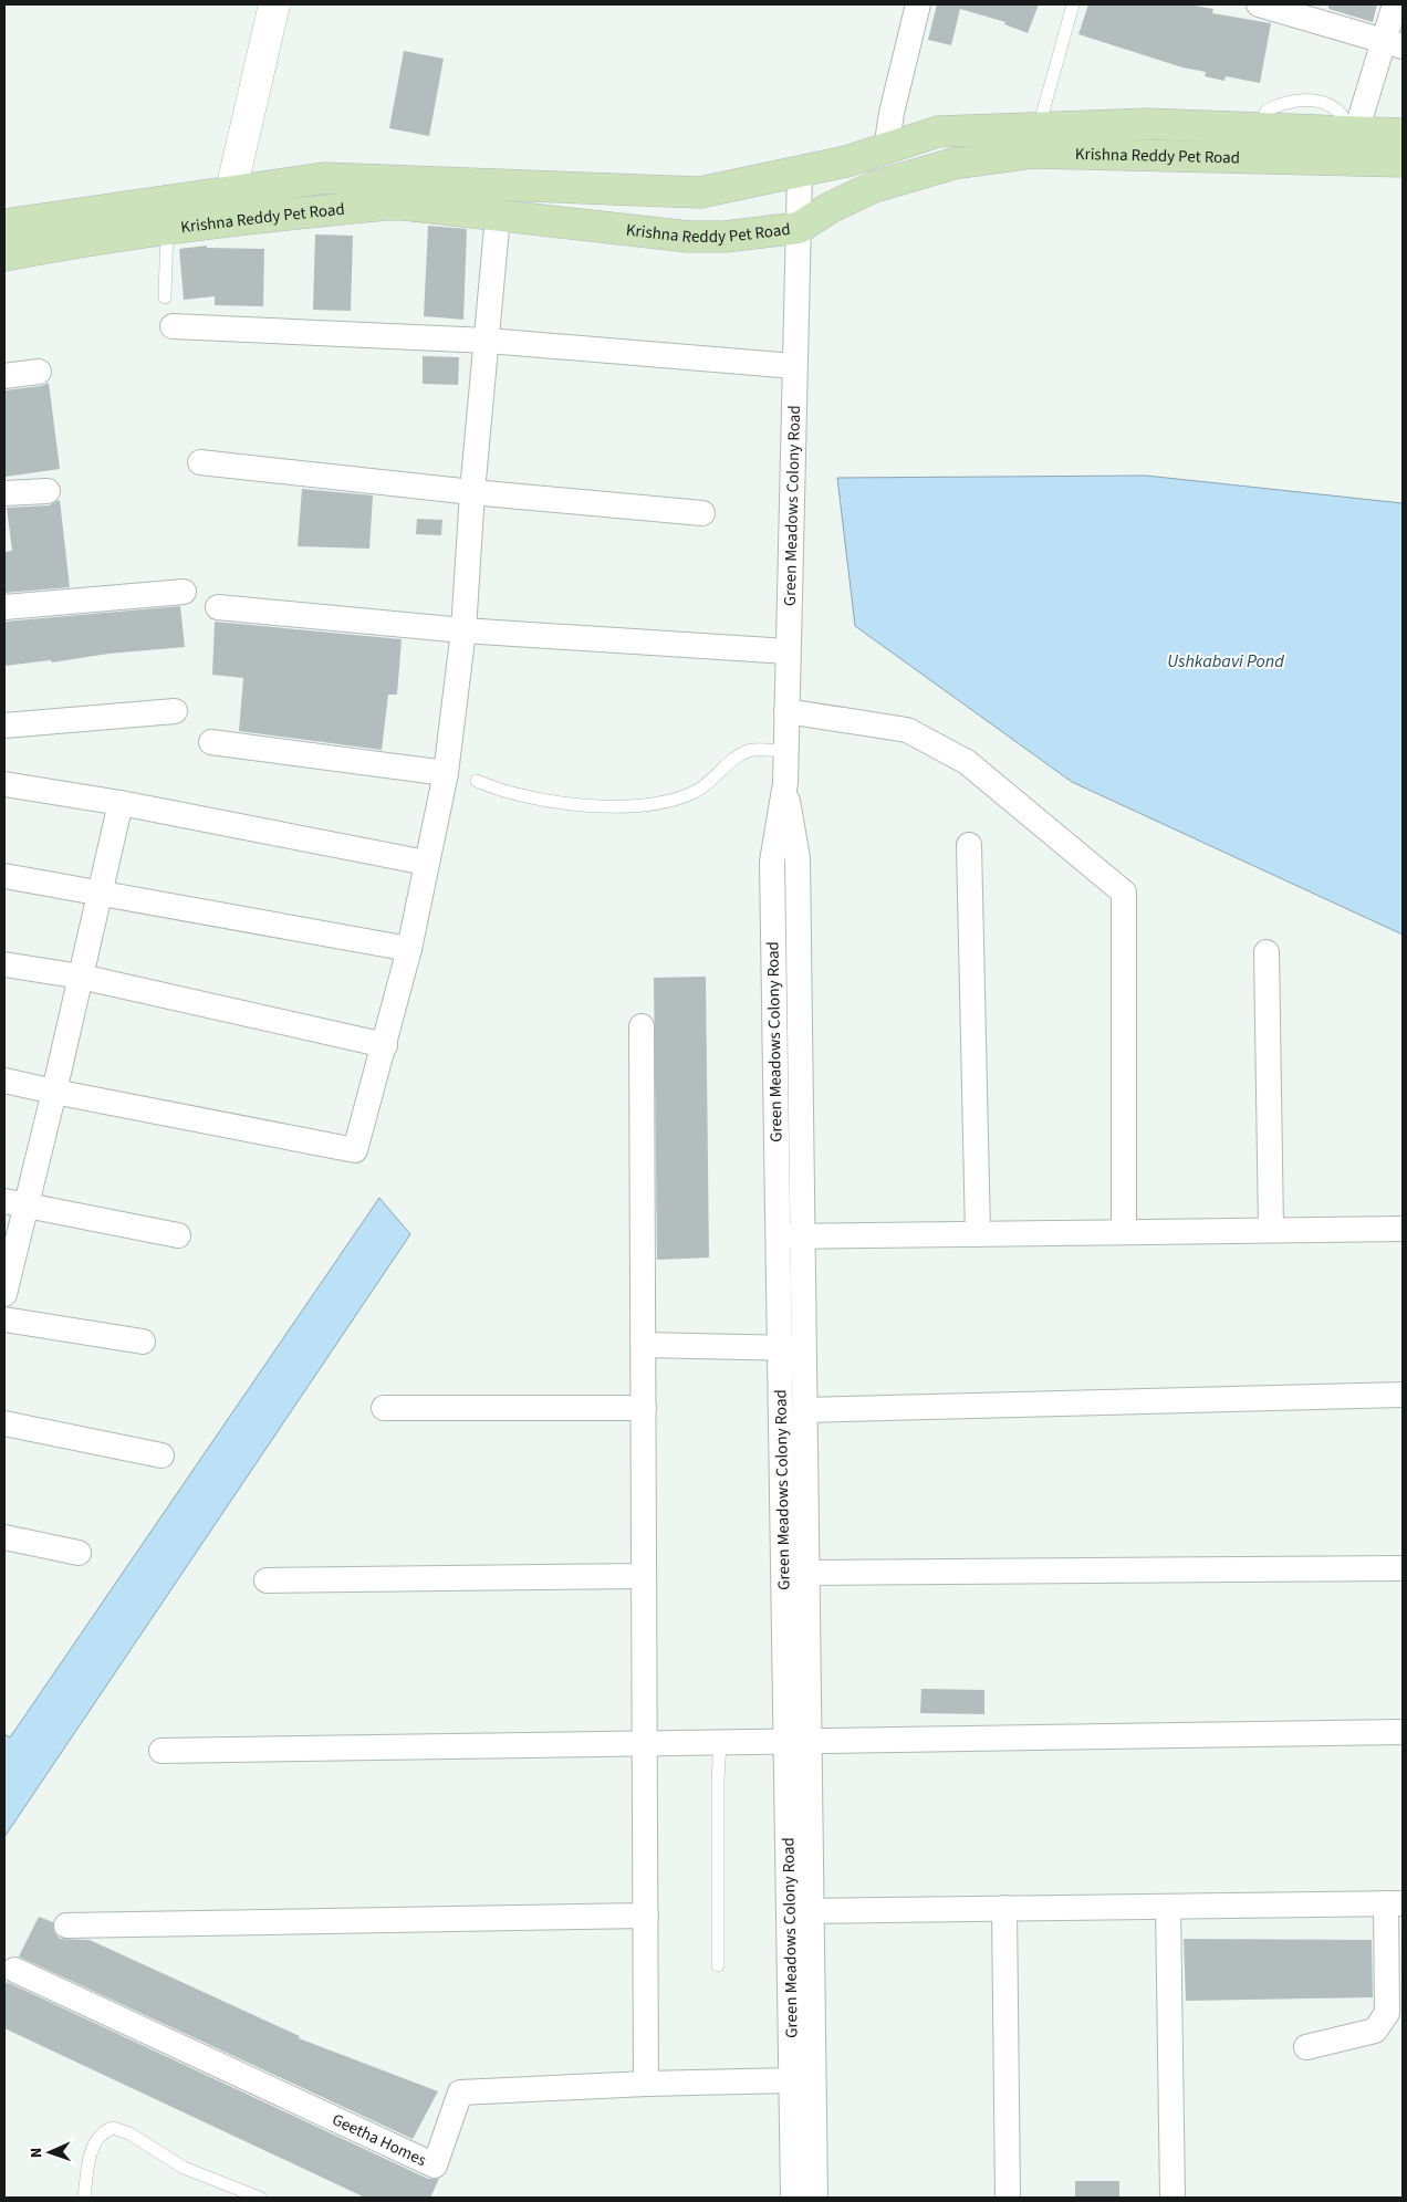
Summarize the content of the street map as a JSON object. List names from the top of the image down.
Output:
{
  "streets": {
    "main road": ["Krishna Reddy Pet Road"],
    "street": ["Green Meadows Colony Road", "Geetha Homes"]
  },
  "crossings": [
    ["Krishna Reddy Pet Road", "Green Meadows Colony Road"],
    ["Green Meadows Colony Road", "Geetha Homes"]
  ],
  "water": ["Ushkabavi Pond"],
  "north": "left"
}
